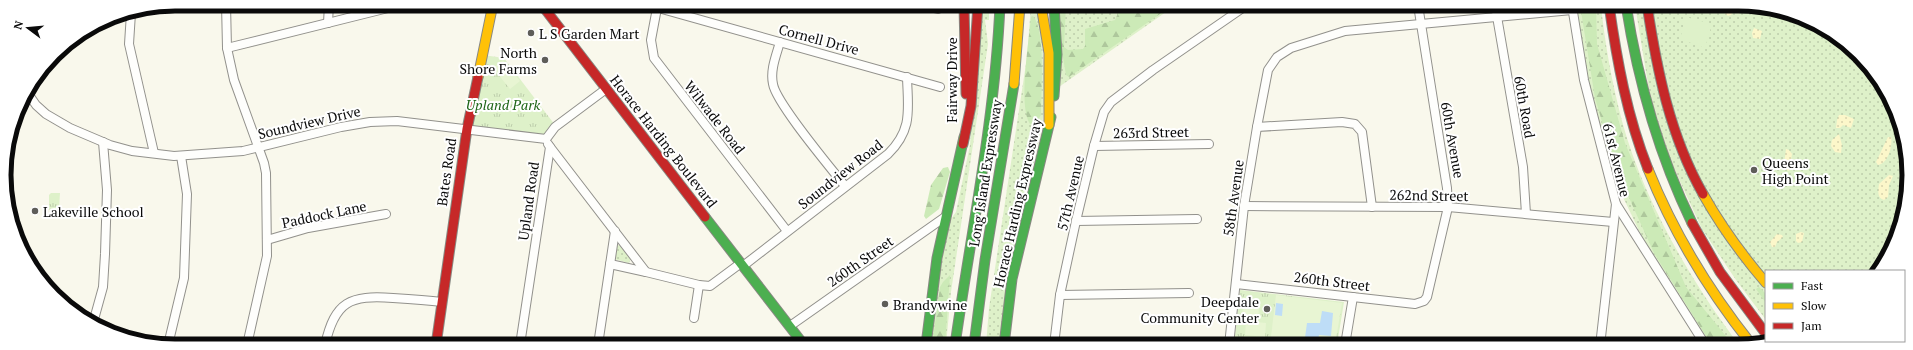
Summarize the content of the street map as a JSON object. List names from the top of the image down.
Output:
{
  "streets": {
    "main road": [
      "Fairway Drive",
      "Horace Harding Boulevard",
      "Bates Road",
      "Long Island Expressway",
      "Horace Harding Expressway"
    ],
    "street": [
      "Cornell Drive",
      "60th Road",
      "Wilwade Road",
      "Soundview Drive",
      "263rd Street",
      "60th Avenue",
      "61st Avenue",
      "Soundview Road",
      "57th Avenue",
      "262nd Street",
      "58th Avenue",
      "Upland Road",
      "Paddock Lane",
      "260th Street"
    ]
  },
  "crossings": [
    ["Cornell Drive", "Soundview Road"],
    ["Fairway Drive", "260th Street"],
    ["60th Road", "262nd Street"],
    ["Wilwade Road", "Soundview Road"],
    ["Soundview Drive", "Bates Road"],
    ["Soundview Drive", "Upland Road"],
    ["263rd Street", "57th Avenue"],
    ["60th Avenue", "262nd Street"],
    ["60th Avenue", "58th Avenue"],
    ["60th Avenue", "260th Street"],
    ["Horace Harding Boulevard", "Soundview Road"],
    ["Horace Harding Boulevard", "260th Street"],
    ["61st Avenue", "262nd Street"],
    ["262nd Street", "58th Avenue"],
    ["58th Avenue", "260th Street"]
  ],
  "parks": ["Upland Park"],
  "places": [
    "L S Garden Mart",
    "North Shore Farms",
    "Queens High Point",
    "Lakeville School",
    "Brandywine",
    "Deepdale Community Center"
  ],
  "legend": ["Fast", "Slow", "Jam"],
  "north": "left"
}
